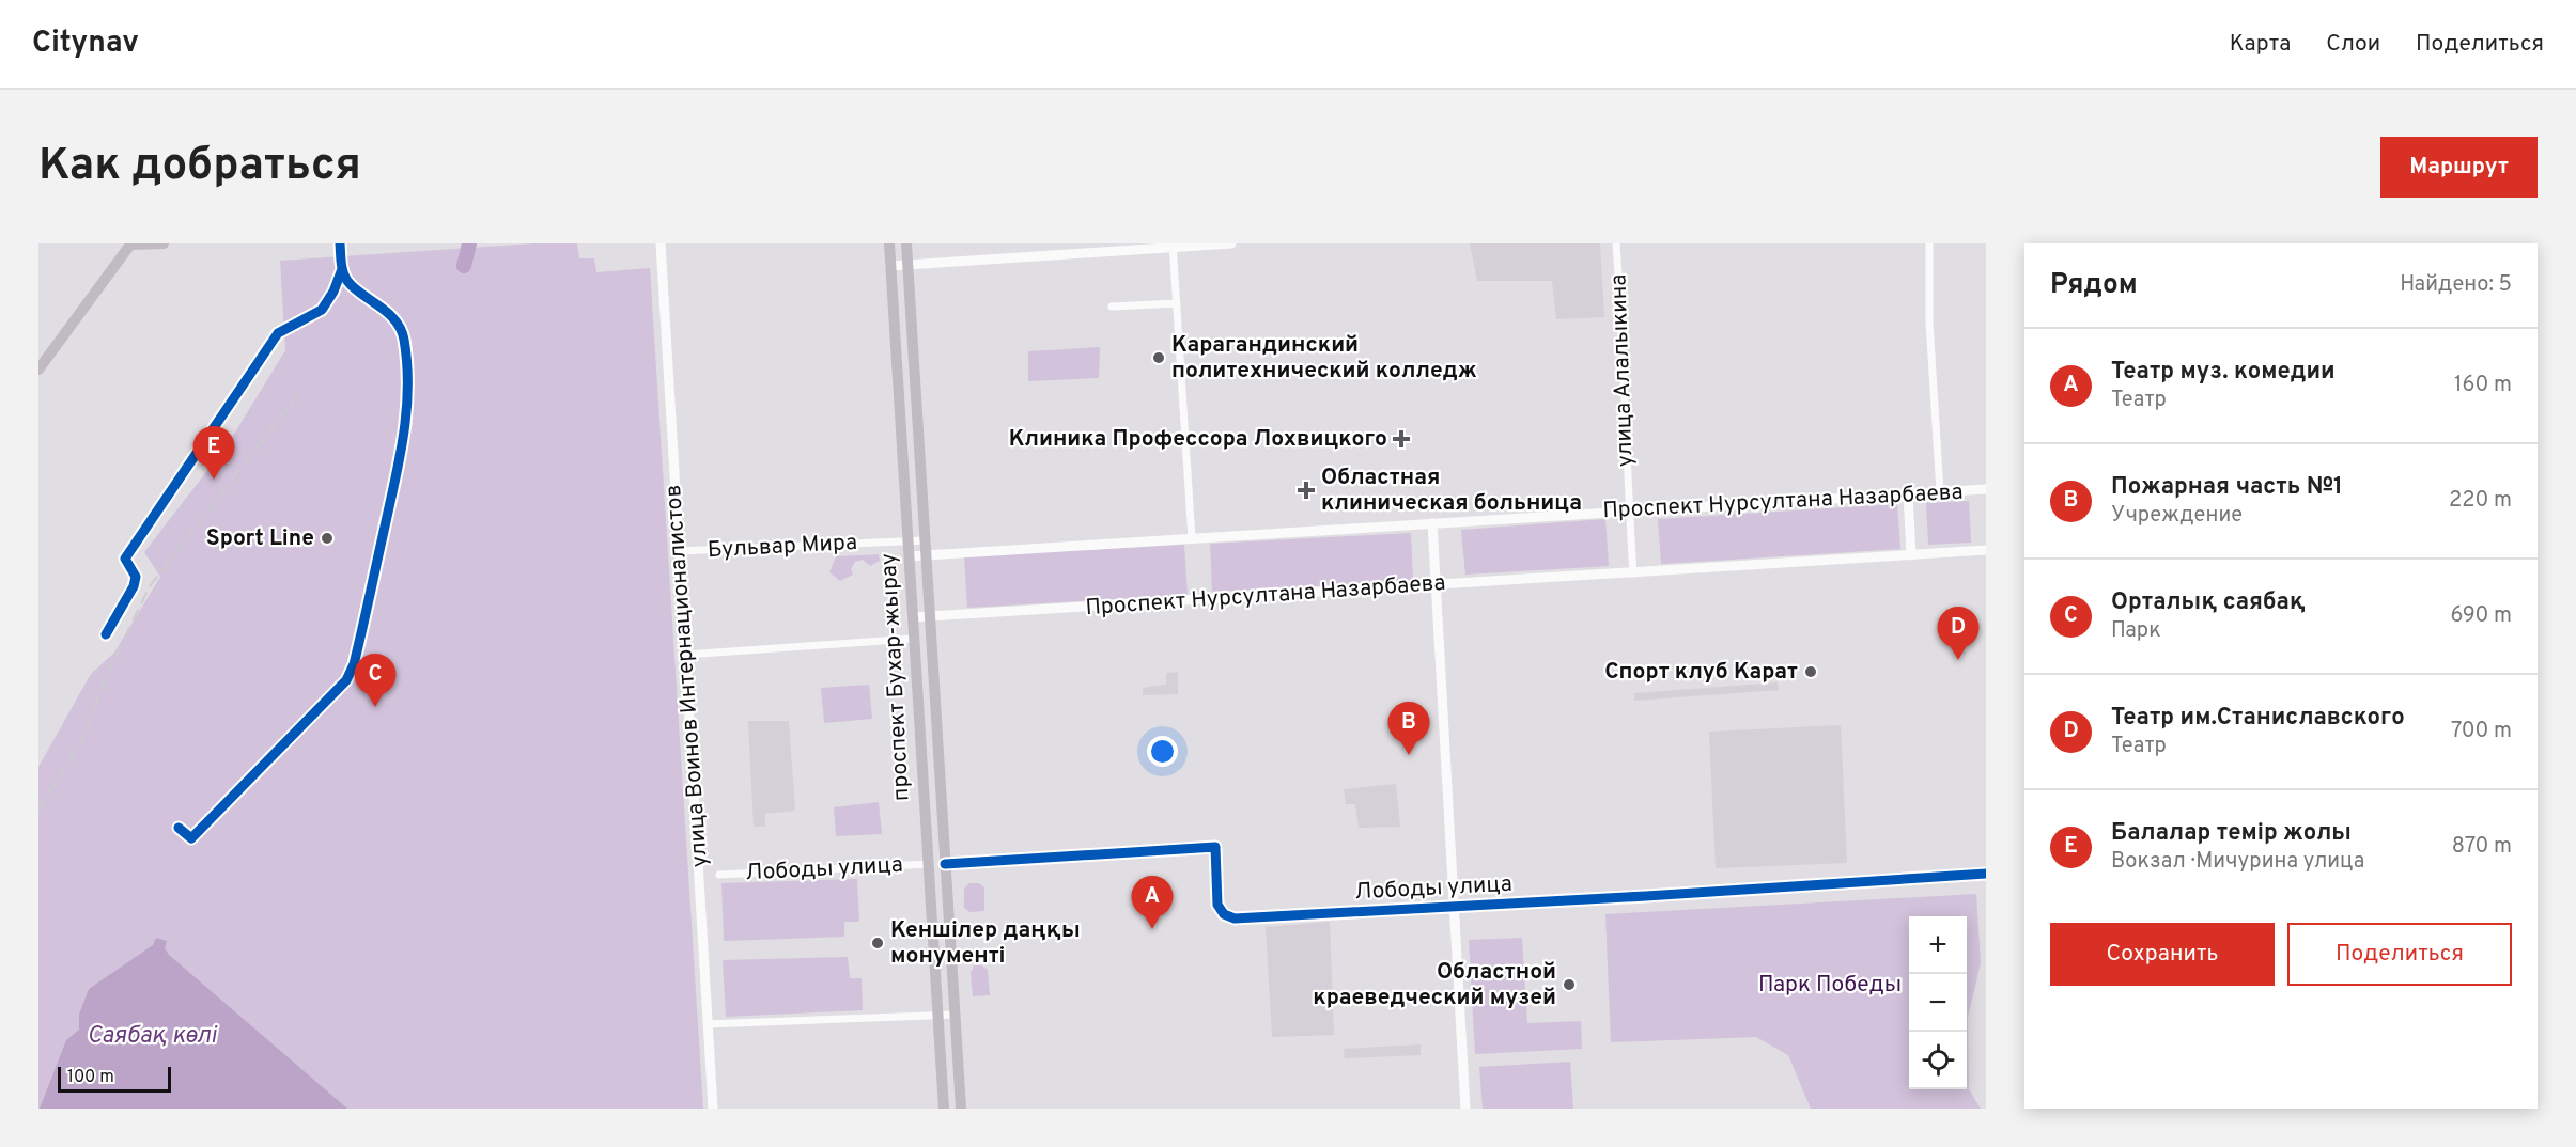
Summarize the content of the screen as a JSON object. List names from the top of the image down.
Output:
{
  "streets": {
    "main road": ["Проспект Нурсултана Назарбаева", "улица Воинов Интернационалистов", "проспект Бухар-жырау"],
    "street": ["улица Алалыкина", "Бульвар Мира", "Лободы улица"]
  },
  "crossings": [
    ["улица Алалыкина", "Проспект Нурсултана Назарбаева"],
    ["Проспект Нурсултана Назарбаева", "проспект Бухар-жырау"],
    ["Бульвар Мира", "улица Воинов Интернационалистов"],
    ["Бульвар Мира", "проспект Бухар-жырау"],
    ["проспект Бухар-жырау", "Лободы улица"]
  ],
  "water": ["Саябақ көлі"],
  "parks": ["Парк Победы"],
  "places": {
    "other": [
      "Карагандинский политехнический колледж",
      "Sport Line",
      "Спорт клуб Карат",
      "Кеншілер даңқы монументі",
      "Областной краеведческий музей"
    ],
    "health": ["Клиника Профессора Лохвицкого", "Областная клиническая больница"]
  },
  "scale_bar": "100 m",
  "page": {
    "header": "Citynav",
    "nav": ["Карта", "Слои", "Поделиться"],
    "buttons": [
      "Маршрут",
      ["Сохранить", "Поделиться"]
    ],
    "title": "Как добраться",
    "heading": ["Рядом", "Найдено: 5"],
    "list": [
      {
        "mark": "A",
        "name": "Театр муз. комедии",
        "note": "Театр",
        "value": "160 m"
      },
      {
        "mark": "B",
        "name": "Пожарная часть №1",
        "note": "Учреждение",
        "value": "220 m"
      },
      {
        "mark": "C",
        "name": "Орталық саябақ",
        "note": "Парк",
        "value": "690 m"
      },
      {
        "mark": "D",
        "name": "Театр им.Станиславского",
        "note": "Театр",
        "value": "700 m"
      },
      {
        "mark": "E",
        "name": "Балалар темір жолы",
        "note": "Вокзал · Мичурина улица",
        "value": "870 m"
      }
    ],
    "pins": [
      "E",
      "D",
      "C",
      "B",
      "A"
    ],
    "map_buttons": ["+", "−"],
    "scale": "100 m"
  }
}
